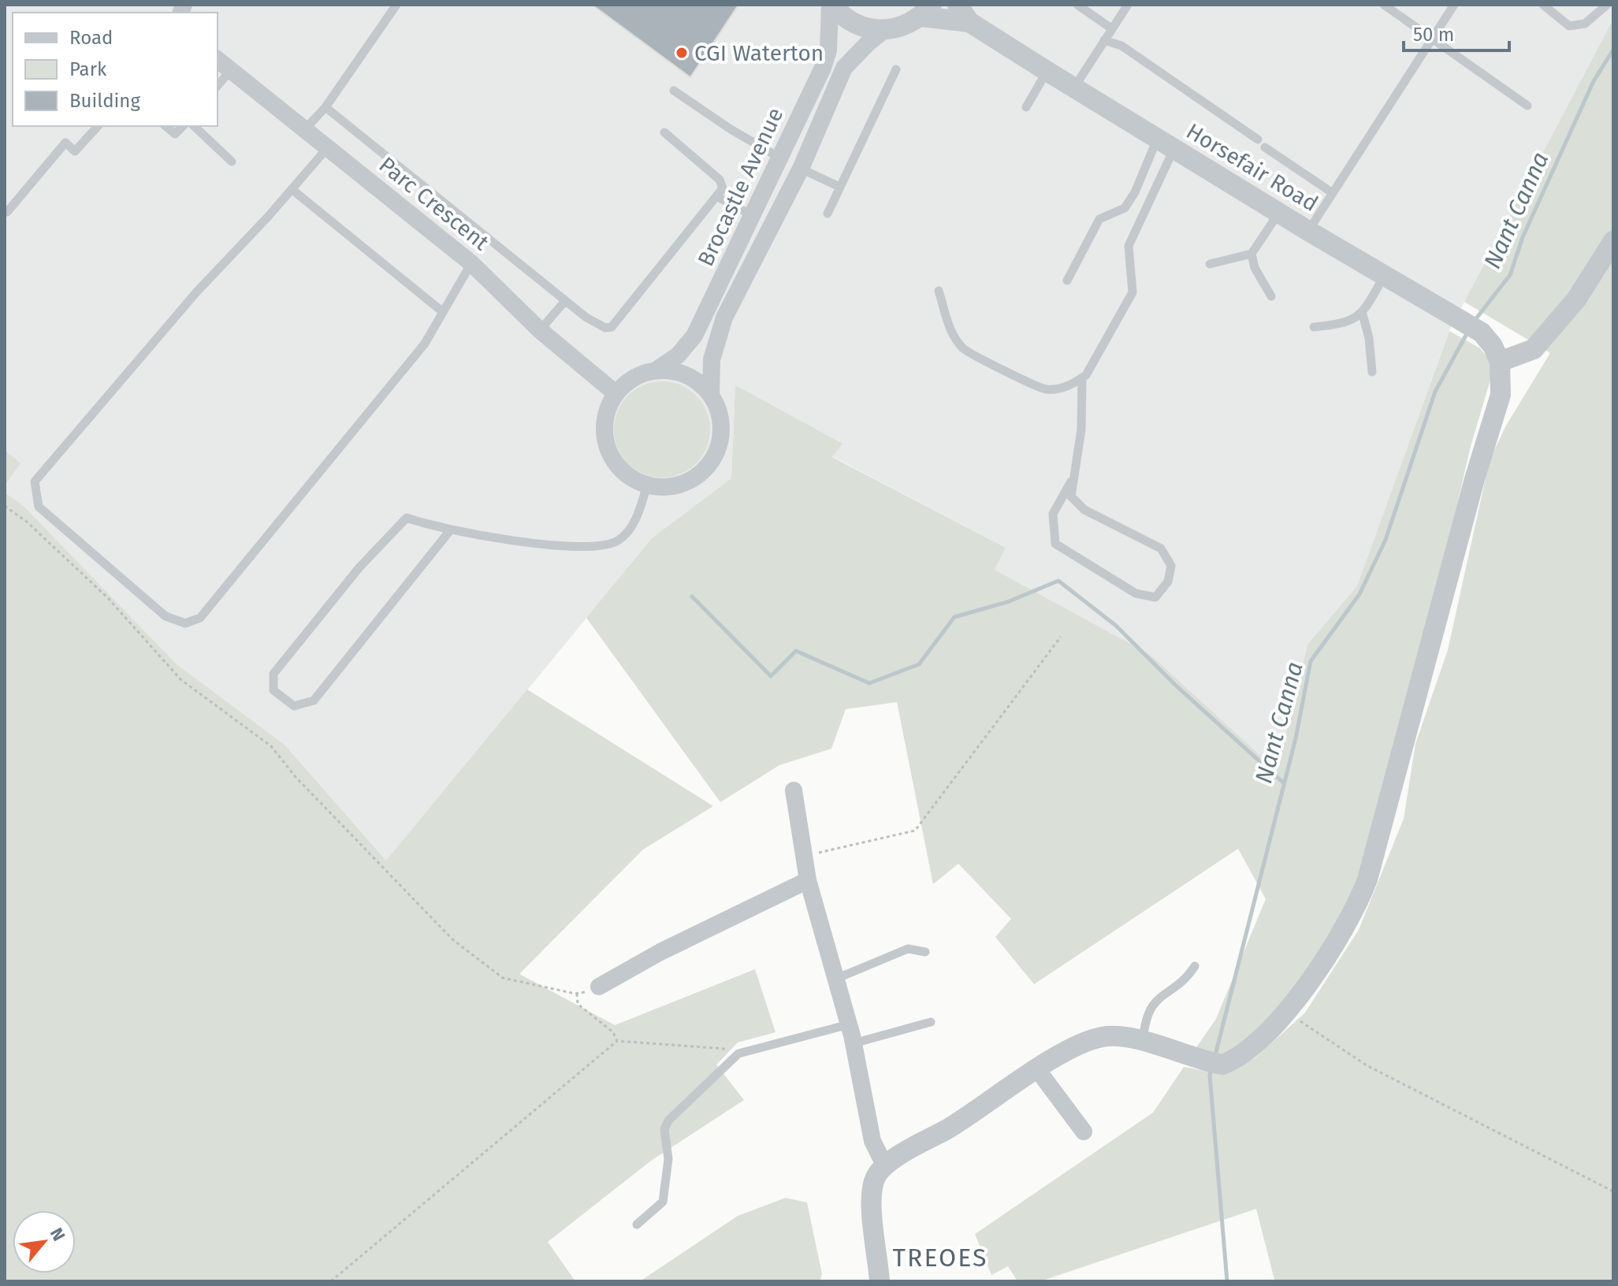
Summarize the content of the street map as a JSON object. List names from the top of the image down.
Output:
{
  "streets": {
    "street": ["Horsefair Road", "Brocastle Avenue", "Parc Crescent"]
  },
  "crossings": [
    ["Brocastle Avenue", "Parc Crescent"]
  ],
  "districts": ["TREOES"],
  "water": ["Nant Canna"],
  "places": ["CGI Waterton"],
  "legend": ["Road", "Park", "Building"],
  "scale_bar": "50 m",
  "north": "top right"
}
